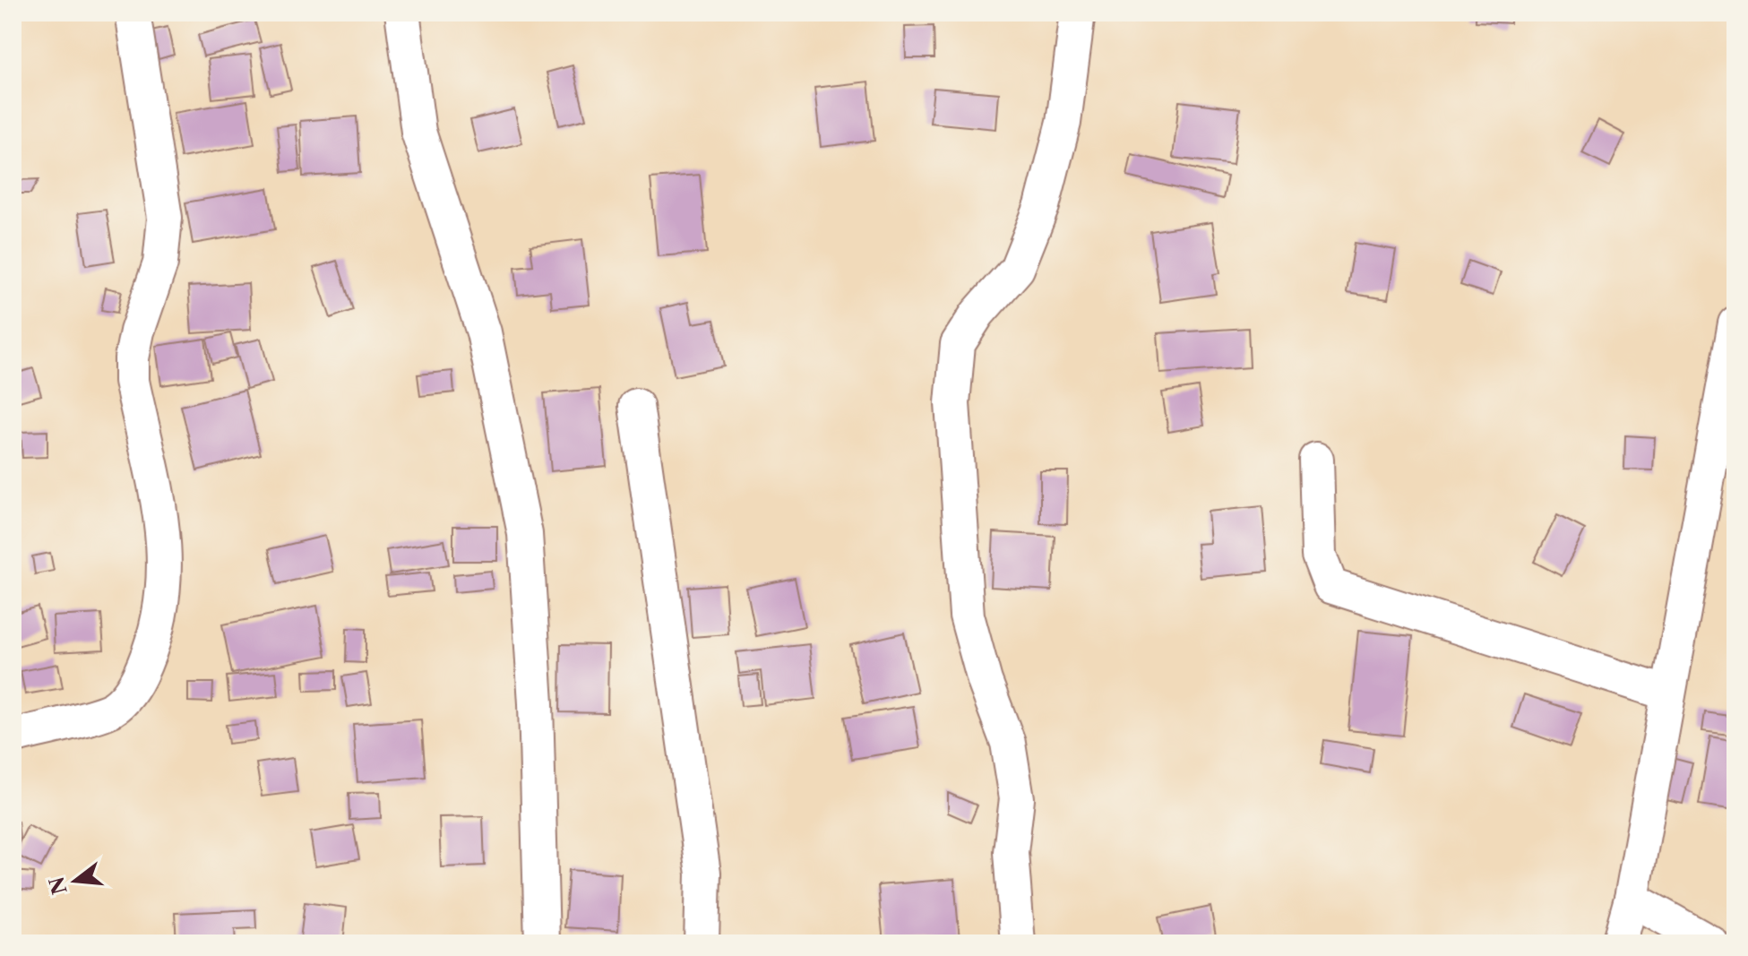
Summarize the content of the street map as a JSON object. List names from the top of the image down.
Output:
{
  "north": "left"
}
